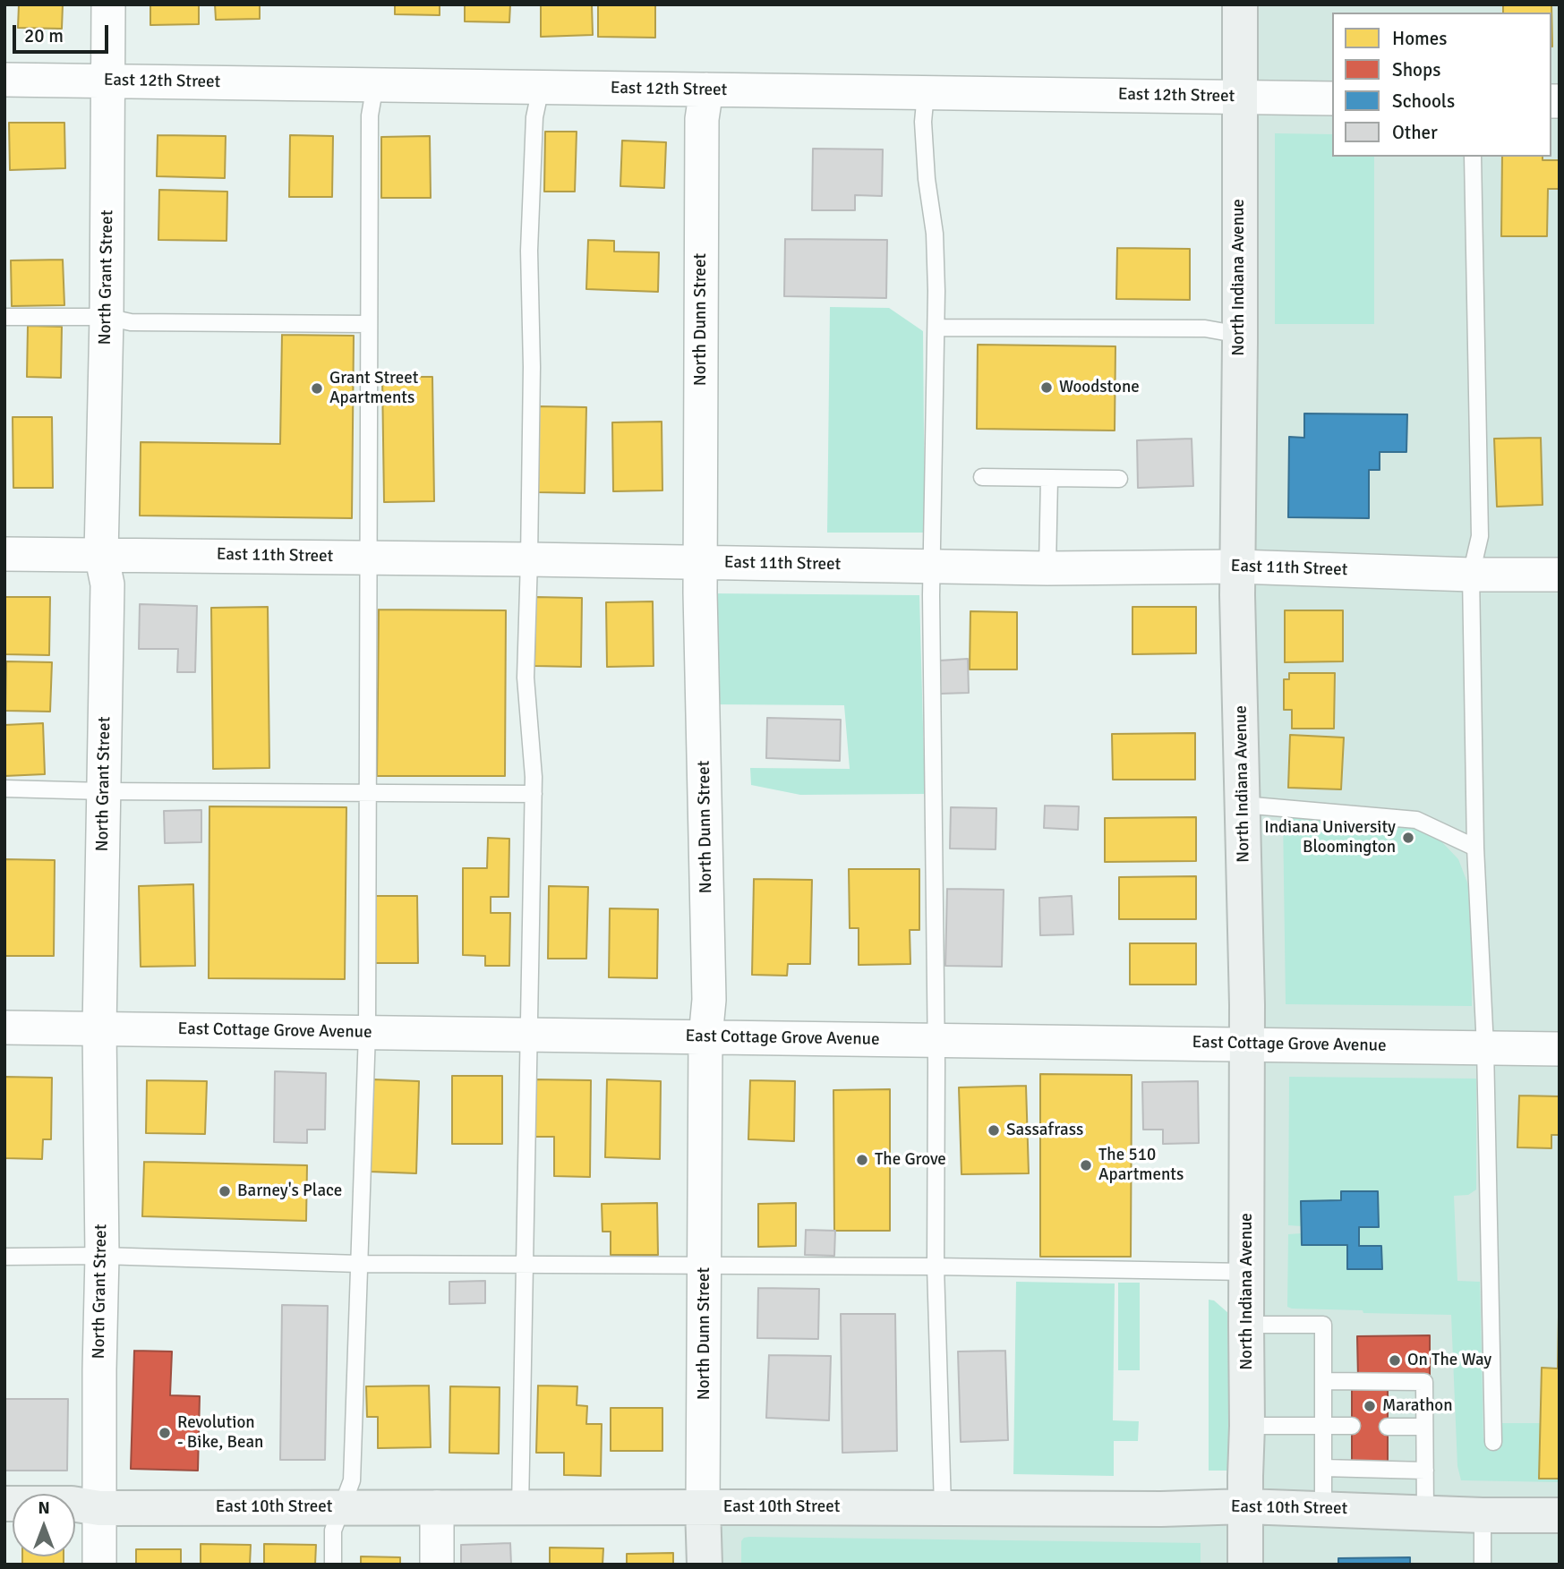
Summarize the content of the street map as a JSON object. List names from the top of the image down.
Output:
{
  "streets": {
    "street": [
      "East 12th Street",
      "North Grant Street",
      "North Indiana Avenue",
      "North Dunn Street",
      "East 11th Street",
      "East Cottage Grove Avenue",
      "East 10th Street"
    ]
  },
  "crossings": [
    ["East 12th Street", "North Grant Street"],
    ["East 12th Street", "North Indiana Avenue"],
    ["East 12th Street", "North Dunn Street"],
    ["North Grant Street", "East 11th Street"],
    ["North Grant Street", "East Cottage Grove Avenue"],
    ["North Grant Street", "East 10th Street"],
    ["North Indiana Avenue", "East 11th Street"],
    ["North Indiana Avenue", "East Cottage Grove Avenue"],
    ["North Indiana Avenue", "East 10th Street"],
    ["North Dunn Street", "East 11th Street"],
    ["North Dunn Street", "East Cottage Grove Avenue"],
    ["North Dunn Street", "East 10th Street"]
  ],
  "places": [
    "Woodstone",
    "Grant Street Apartments",
    "Indiana University Bloomington",
    "Sassafrass",
    "The Grove",
    "The 510 Apartments",
    "Barney's Place",
    "On The Way",
    "Marathon",
    "Revolution - Bike, Bean"
  ],
  "legend": [
    "Homes",
    "Shops",
    "Schools",
    "Other"
  ],
  "scale_bar": "20 m",
  "north": "top"
}
